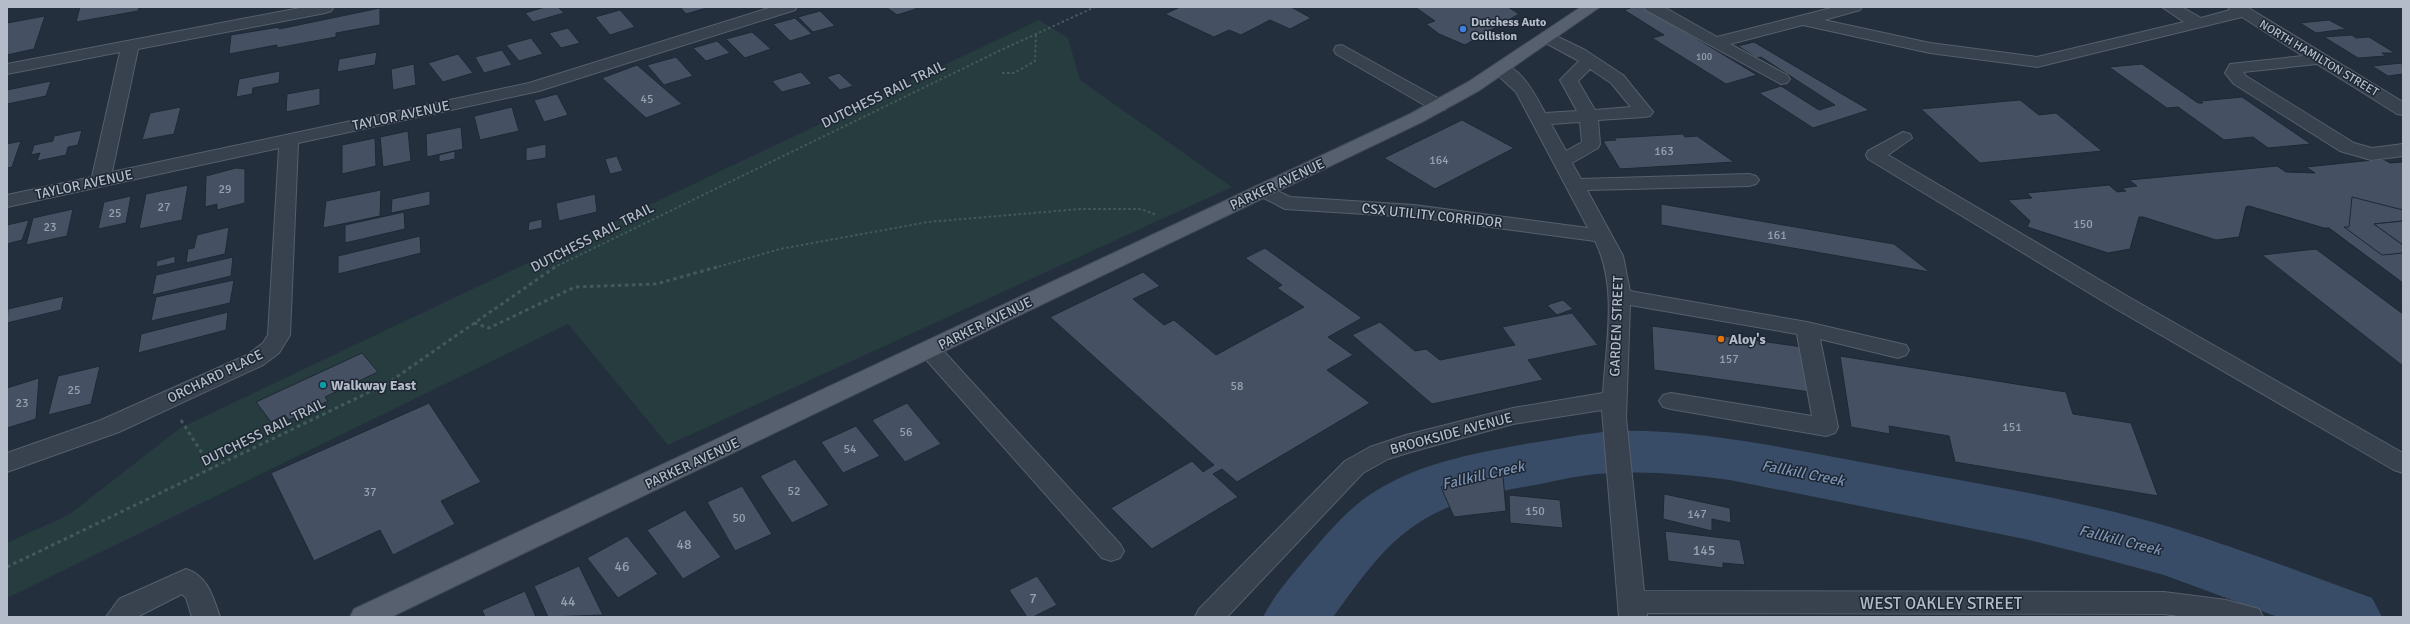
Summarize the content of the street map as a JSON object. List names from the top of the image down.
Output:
{
  "streets": {
    "main road": ["PARKER AVENUE"],
    "street": [
      "NORTH HAMILTON STREET",
      "TAYLOR AVENUE",
      "CSX UTILITY CORRIDOR",
      "GARDEN STREET",
      "ORCHARD PLACE",
      "BROOKSIDE AVENUE",
      "WEST OAKLEY STREET"
    ],
    "path": ["DUTCHESS RAIL TRAIL"]
  },
  "crossings": [
    ["TAYLOR AVENUE", "ORCHARD PLACE"],
    ["PARKER AVENUE", "CSX UTILITY CORRIDOR"],
    ["PARKER AVENUE", "GARDEN STREET"],
    ["CSX UTILITY CORRIDOR", "GARDEN STREET"],
    ["GARDEN STREET", "BROOKSIDE AVENUE"],
    ["GARDEN STREET", "WEST OAKLEY STREET"]
  ],
  "water": ["Fallkill Creek"],
  "places": ["Dutchess Auto Collision", "Aloy's", "Walkway East"],
  "house_numbers": [
    "100",
    "45",
    "163",
    "164",
    "29",
    "27",
    "25",
    "150",
    "23",
    "161",
    "157",
    "58",
    "25",
    "23",
    "151",
    "56",
    "54",
    "52",
    "37",
    "150",
    "147",
    "50",
    "48",
    "145",
    "46",
    "7",
    "44"
  ]
}
